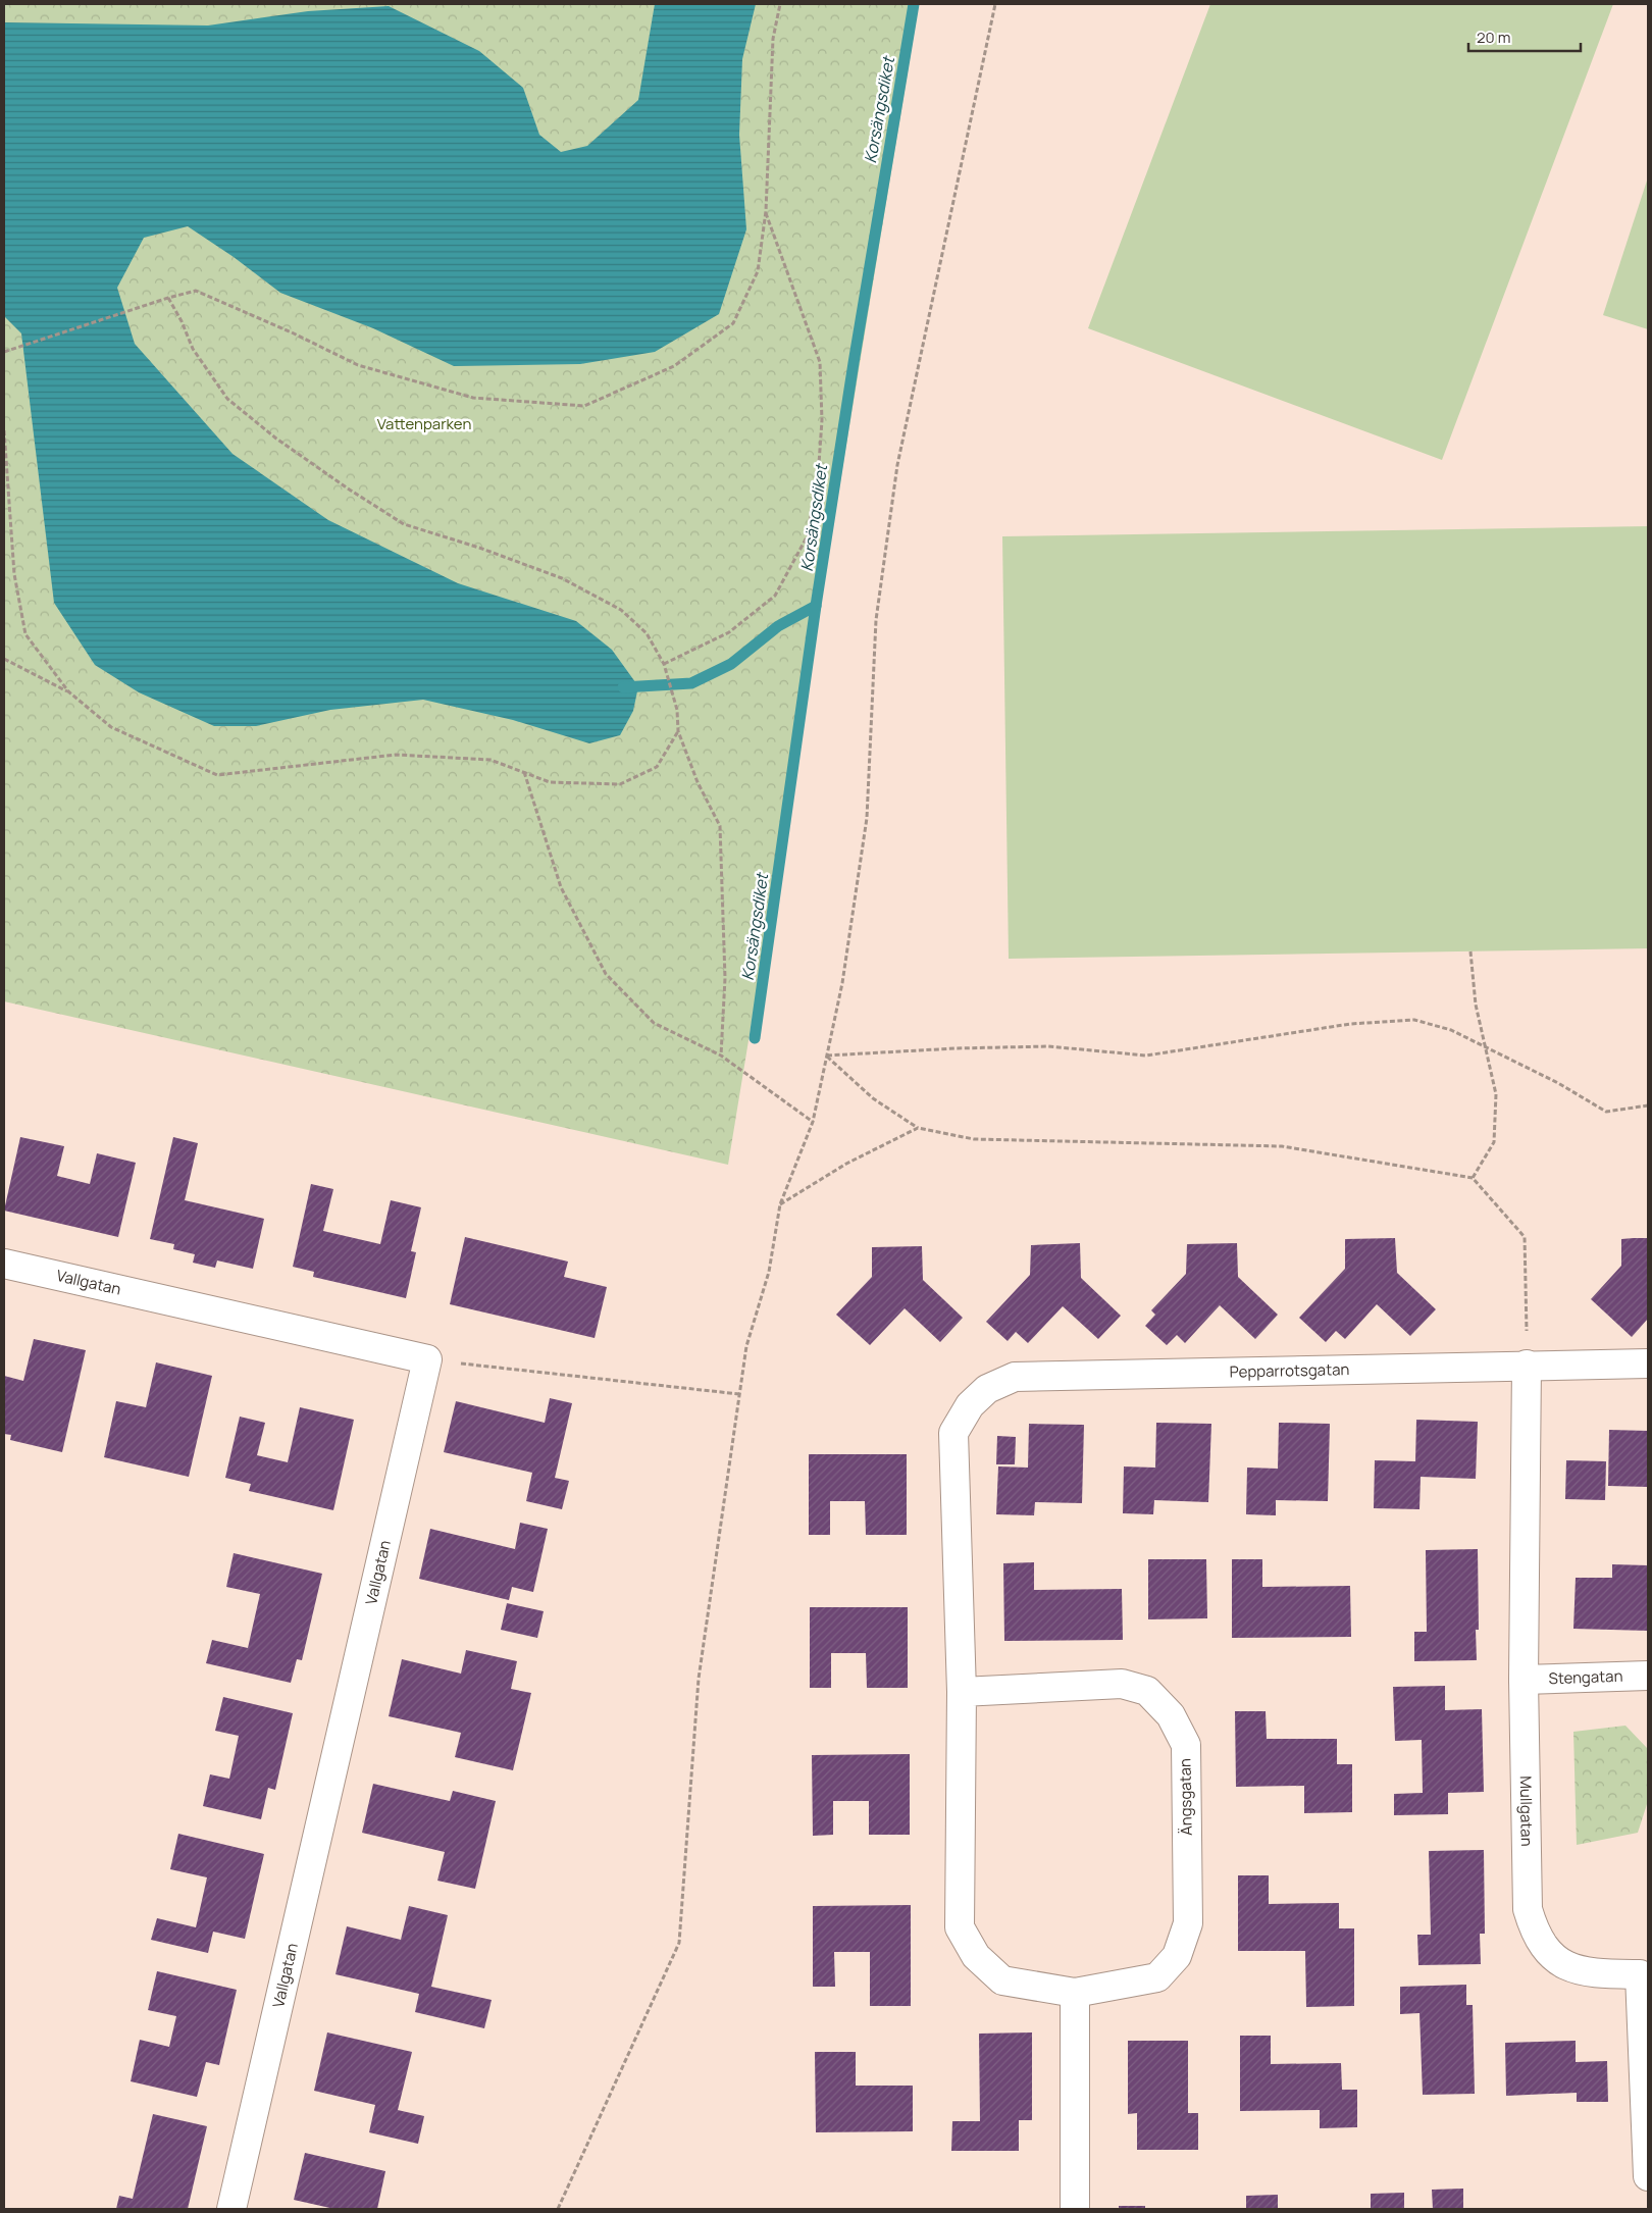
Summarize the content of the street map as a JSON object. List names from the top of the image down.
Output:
{
  "streets": {
    "street": [
      "Vallgatan",
      "Pepparrotsgatan",
      "Stengatan",
      "Ängsgatan",
      "Mullgatan"
    ]
  },
  "crossings": [
    ["Pepparrotsgatan", "Ängsgatan"],
    ["Pepparrotsgatan", "Mullgatan"],
    ["Stengatan", "Mullgatan"]
  ],
  "water": ["Korsängsdiket"],
  "parks": ["Vattenparken"],
  "scale_bar": "20 m"
}
